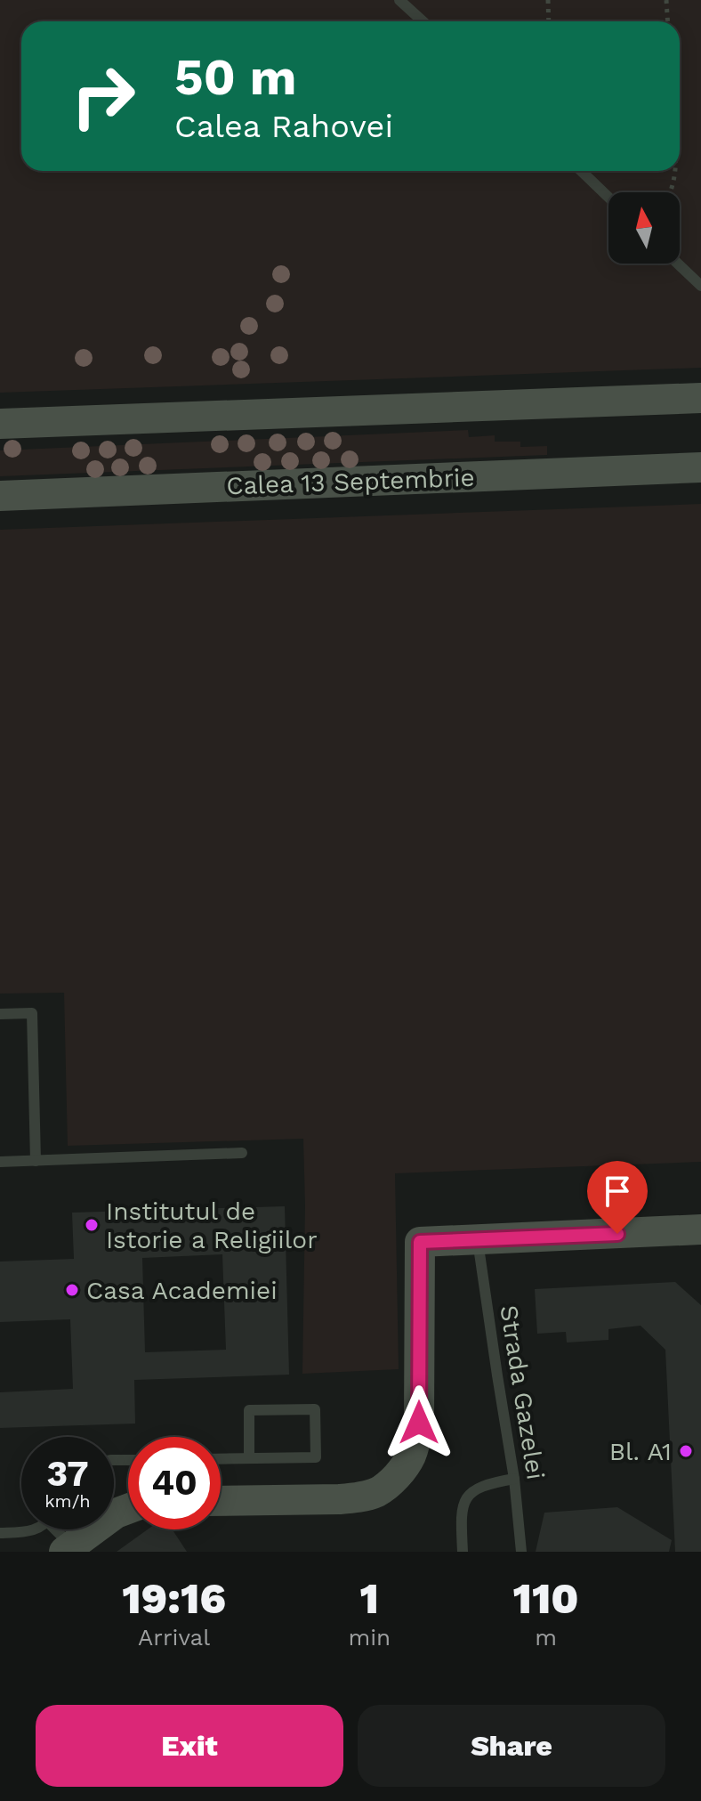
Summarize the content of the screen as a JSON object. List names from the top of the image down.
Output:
{
  "streets": {
    "main road": ["Calea 13 Septembrie"],
    "lane": ["Strada Gazelei"]
  },
  "places": ["Institutul de Istorie a Religiilor", "Casa Academiei", "Bl. A1"],
  "north": "top",
  "page": {
    "turn": ["50 m", "Calea Rahovei"],
    "speed": "37 km/h",
    "limit": "40",
    "eta": [
      "19:16",
      "Arrival",
      "1",
      "min",
      "110",
      "m"
    ],
    "buttons": ["Exit", "Share"]
  }
}
